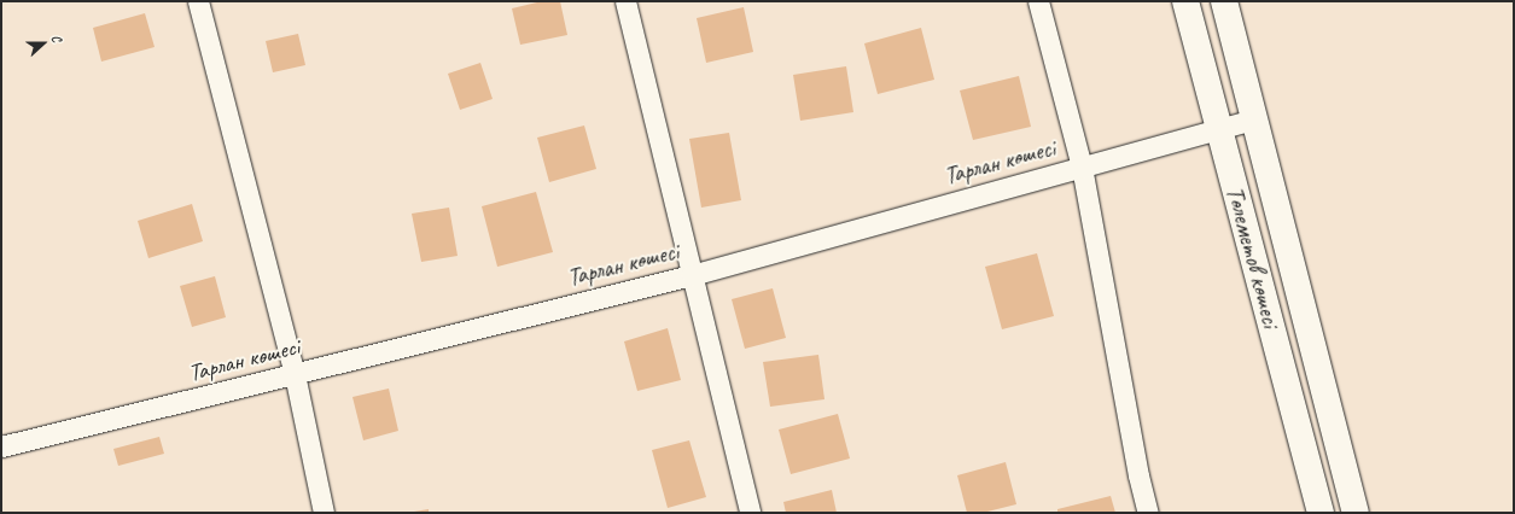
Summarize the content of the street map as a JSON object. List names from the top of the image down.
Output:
{
  "streets": {
    "main road": ["Төлеметов көшесі"],
    "street": ["Тарлан көшесі"]
  },
  "crossings": [
    ["Тарлан көшесі", "Төлеметов көшесі"]
  ],
  "north": "right"
}
